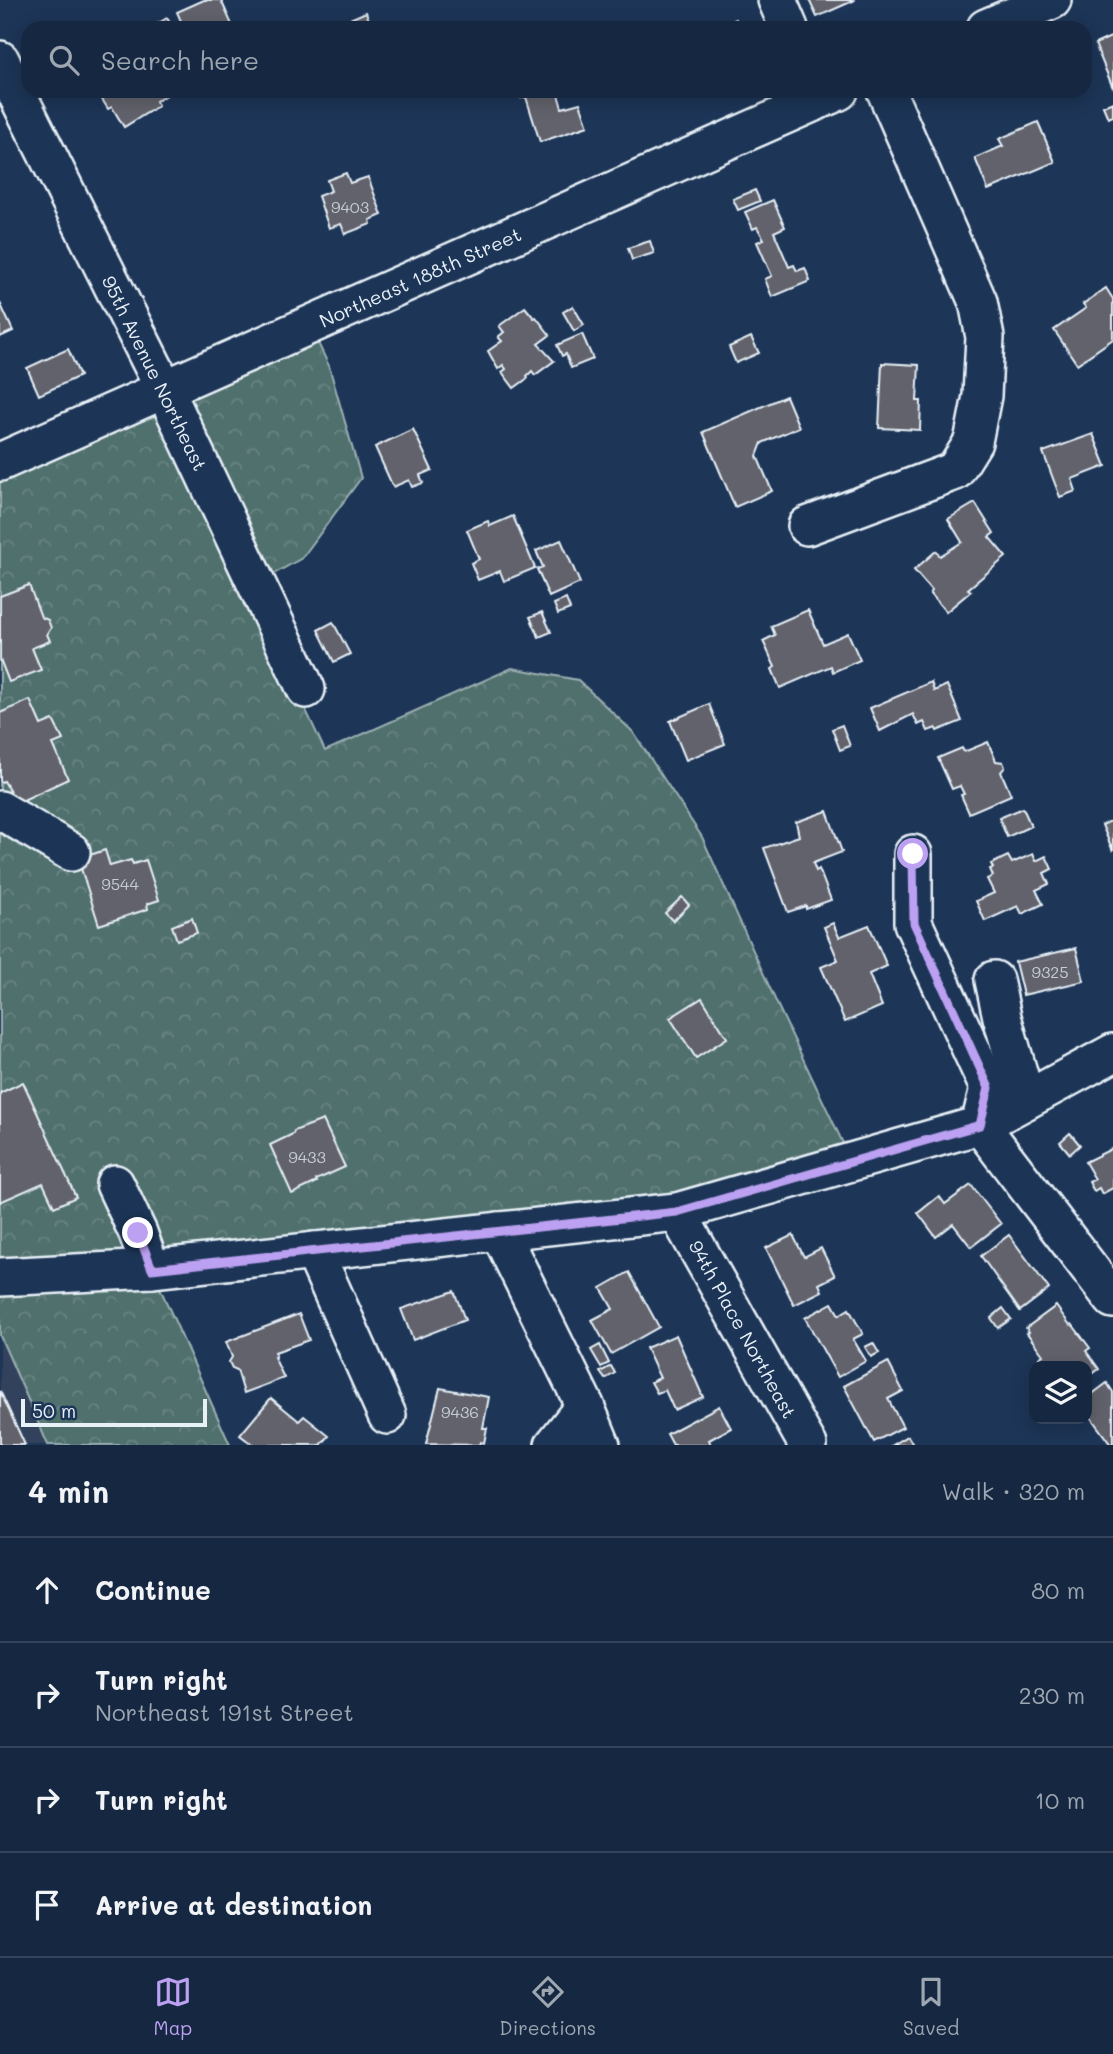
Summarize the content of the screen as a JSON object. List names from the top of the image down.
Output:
{
  "streets": {
    "street": ["Northeast 188th Street", "95th Avenue Northeast", "94th Place Northeast"]
  },
  "crossings": [
    ["Northeast 188th Street", "95th Avenue Northeast"]
  ],
  "house_numbers": [
    "9403",
    "9544",
    "9325",
    "9433",
    "9436"
  ],
  "scale_bar": "50 m",
  "page": {
    "search": "Search here",
    "scale": "50 m",
    "heading": ["4 min", "Walk · 320 m"],
    "list": [
      ["Continue", "80 m"],
      ["Turn right", "Northeast 191st Street", "230 m"],
      ["Turn right", "10 m"],
      "Arrive at destination"
    ],
    "nav": ["Map", "Directions", "Saved"]
  }
}
